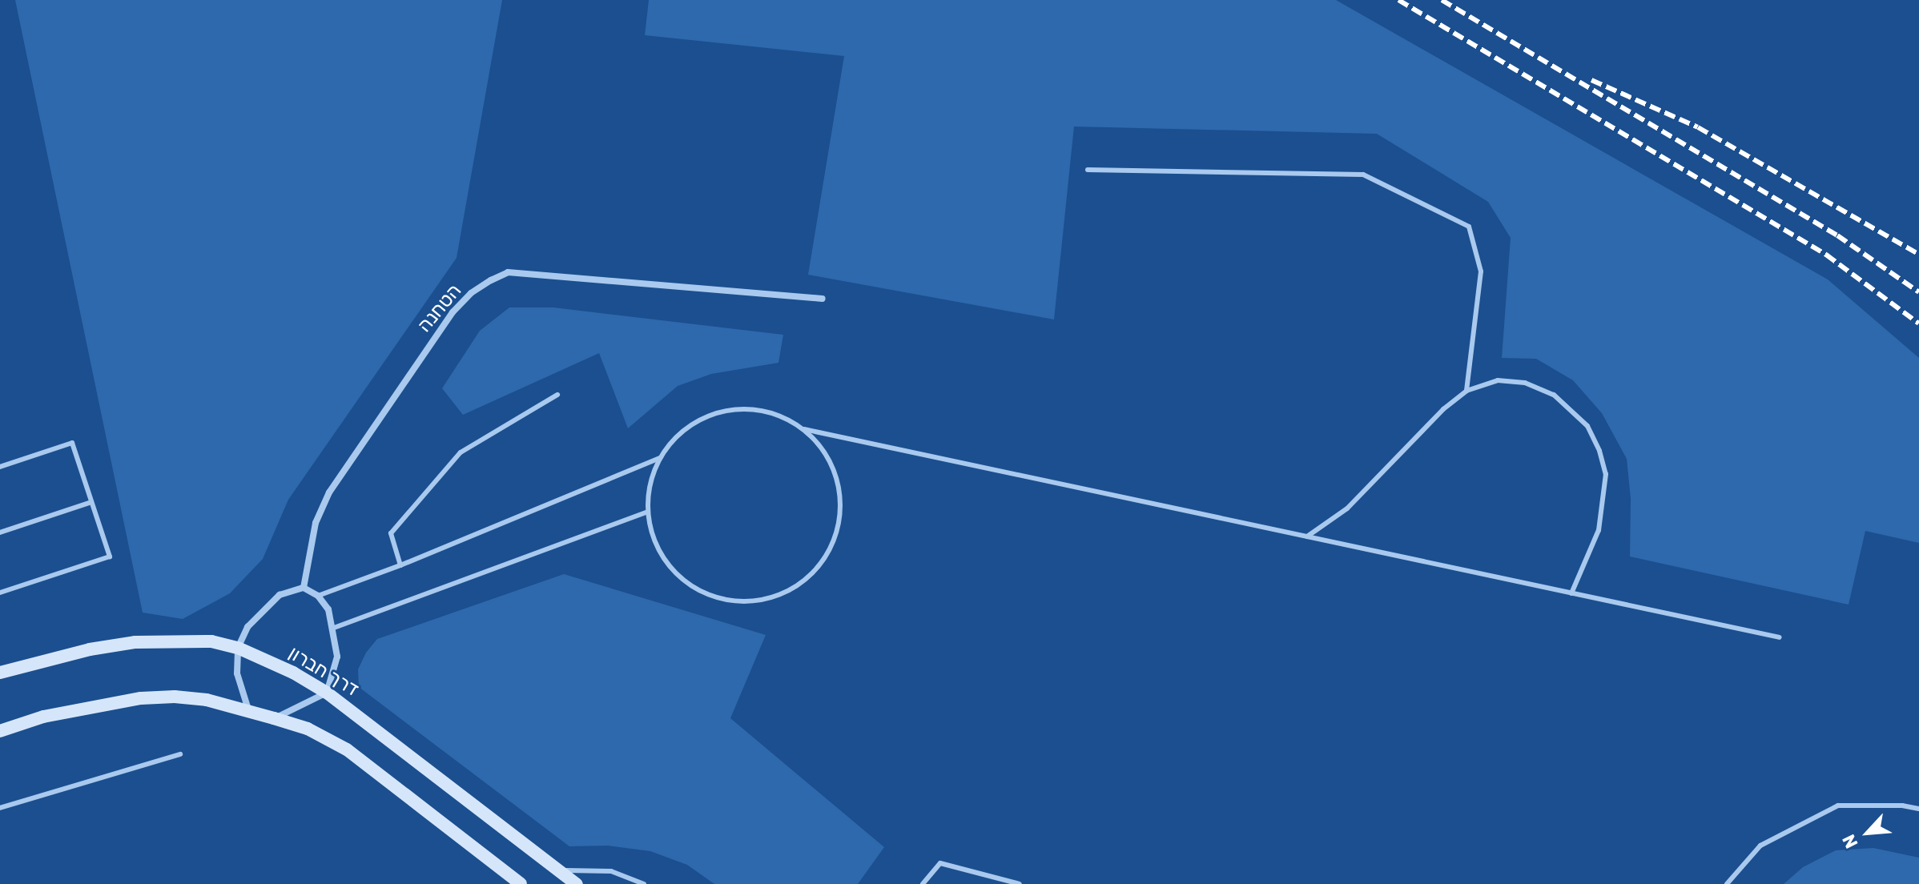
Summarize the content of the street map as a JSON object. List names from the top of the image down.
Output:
{
  "streets": {
    "street": ["הטחנה", "דרך חברון"]
  },
  "north": "bottom left"
}
